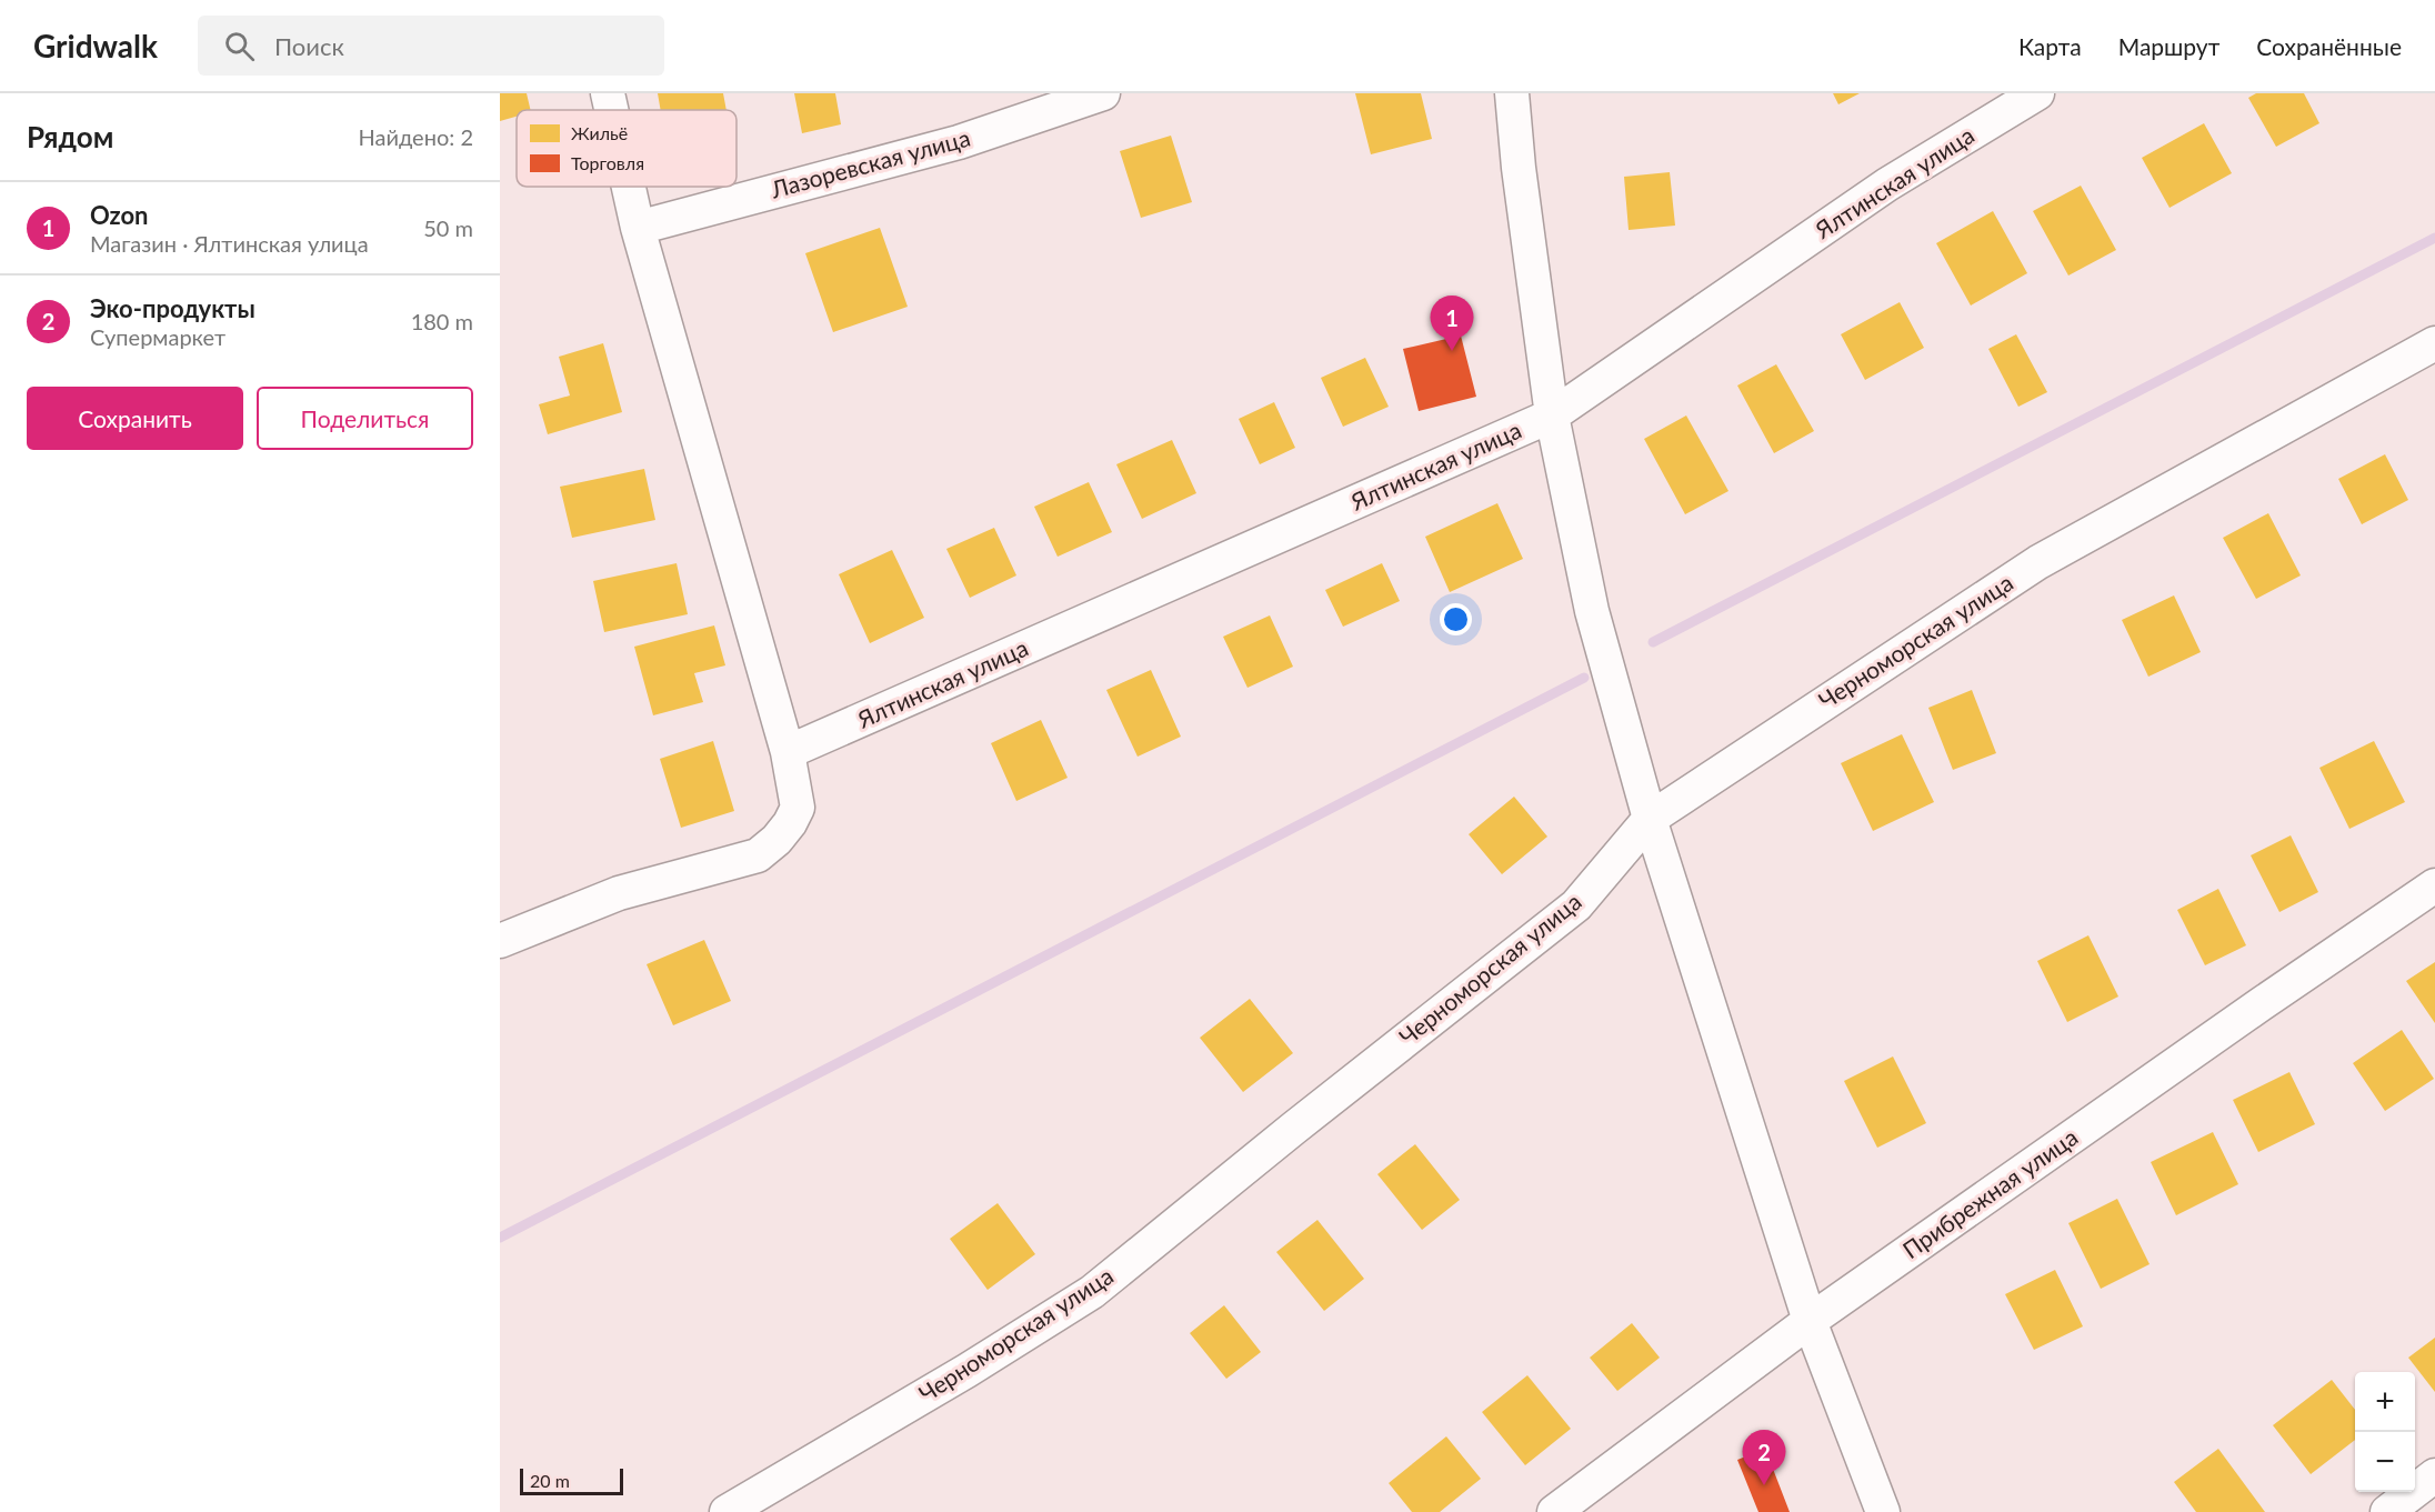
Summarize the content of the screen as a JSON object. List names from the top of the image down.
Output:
{
  "streets": {
    "street": [
      "Лазоревская улица",
      "Ялтинская улица",
      "Черноморская улица",
      "Прибрежная улица"
    ]
  },
  "legend": ["Жильё", "Торговля"],
  "scale_bar": "20 m",
  "page": {
    "header": "Gridwalk",
    "search": "Поиск",
    "nav": ["Карта", "Маршрут", "Сохранённые"],
    "heading": ["Рядом", "Найдено: 2"],
    "list": [
      {
        "mark": "1",
        "name": "Ozon",
        "note": "Магазин · Ялтинская улица",
        "value": "50 m"
      },
      {
        "mark": "2",
        "name": "Эко-продукты",
        "note": "Супермаркет",
        "value": "180 m"
      }
    ],
    "pins": ["1", "2"],
    "buttons": ["Сохранить", "Поделиться"],
    "map_buttons": ["+", "−"],
    "scale": "20 m"
  }
}
